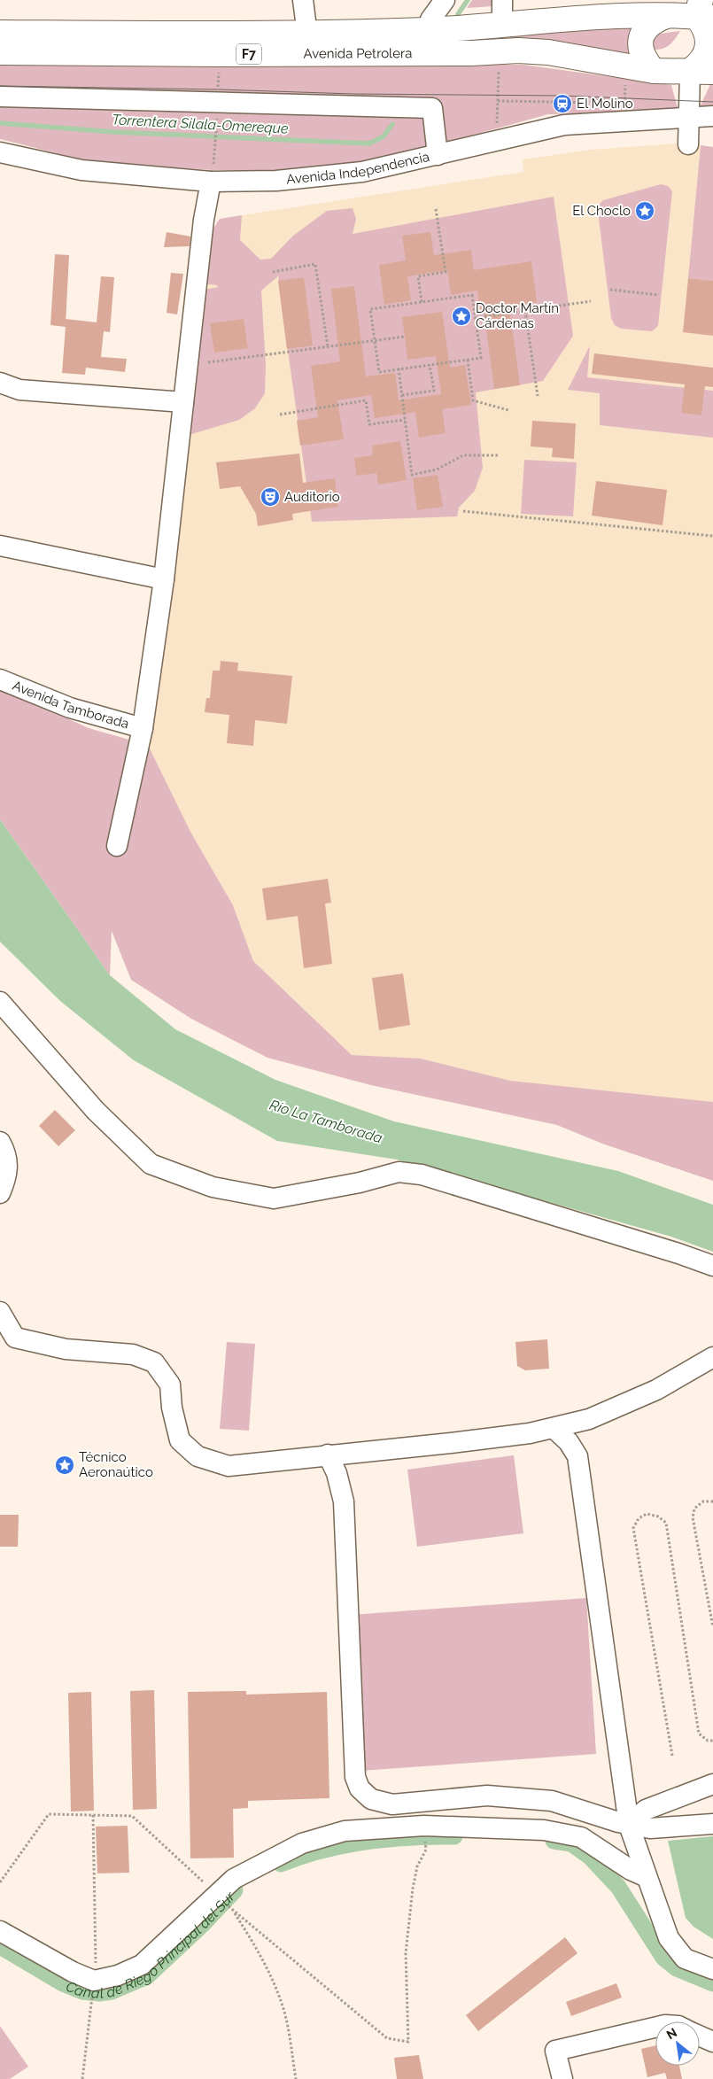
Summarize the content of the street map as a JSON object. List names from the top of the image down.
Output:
{
  "streets": {
    "highway": ["Avenida Petrolera", "F7"],
    "street": ["Avenida Independencia", "Avenida Tamborada"]
  },
  "water": ["Torrentera Silala-Omereque", "Río La Tamborada", "Canal de Riego Principal del Sur"],
  "places": {
    "station": ["El Molino"],
    "place": ["El Choclo", "Doctor Martín Cárdenas", "Técnico Aeronaútico"],
    "theatre": ["Auditorio"]
  },
  "north": "top left"
}
